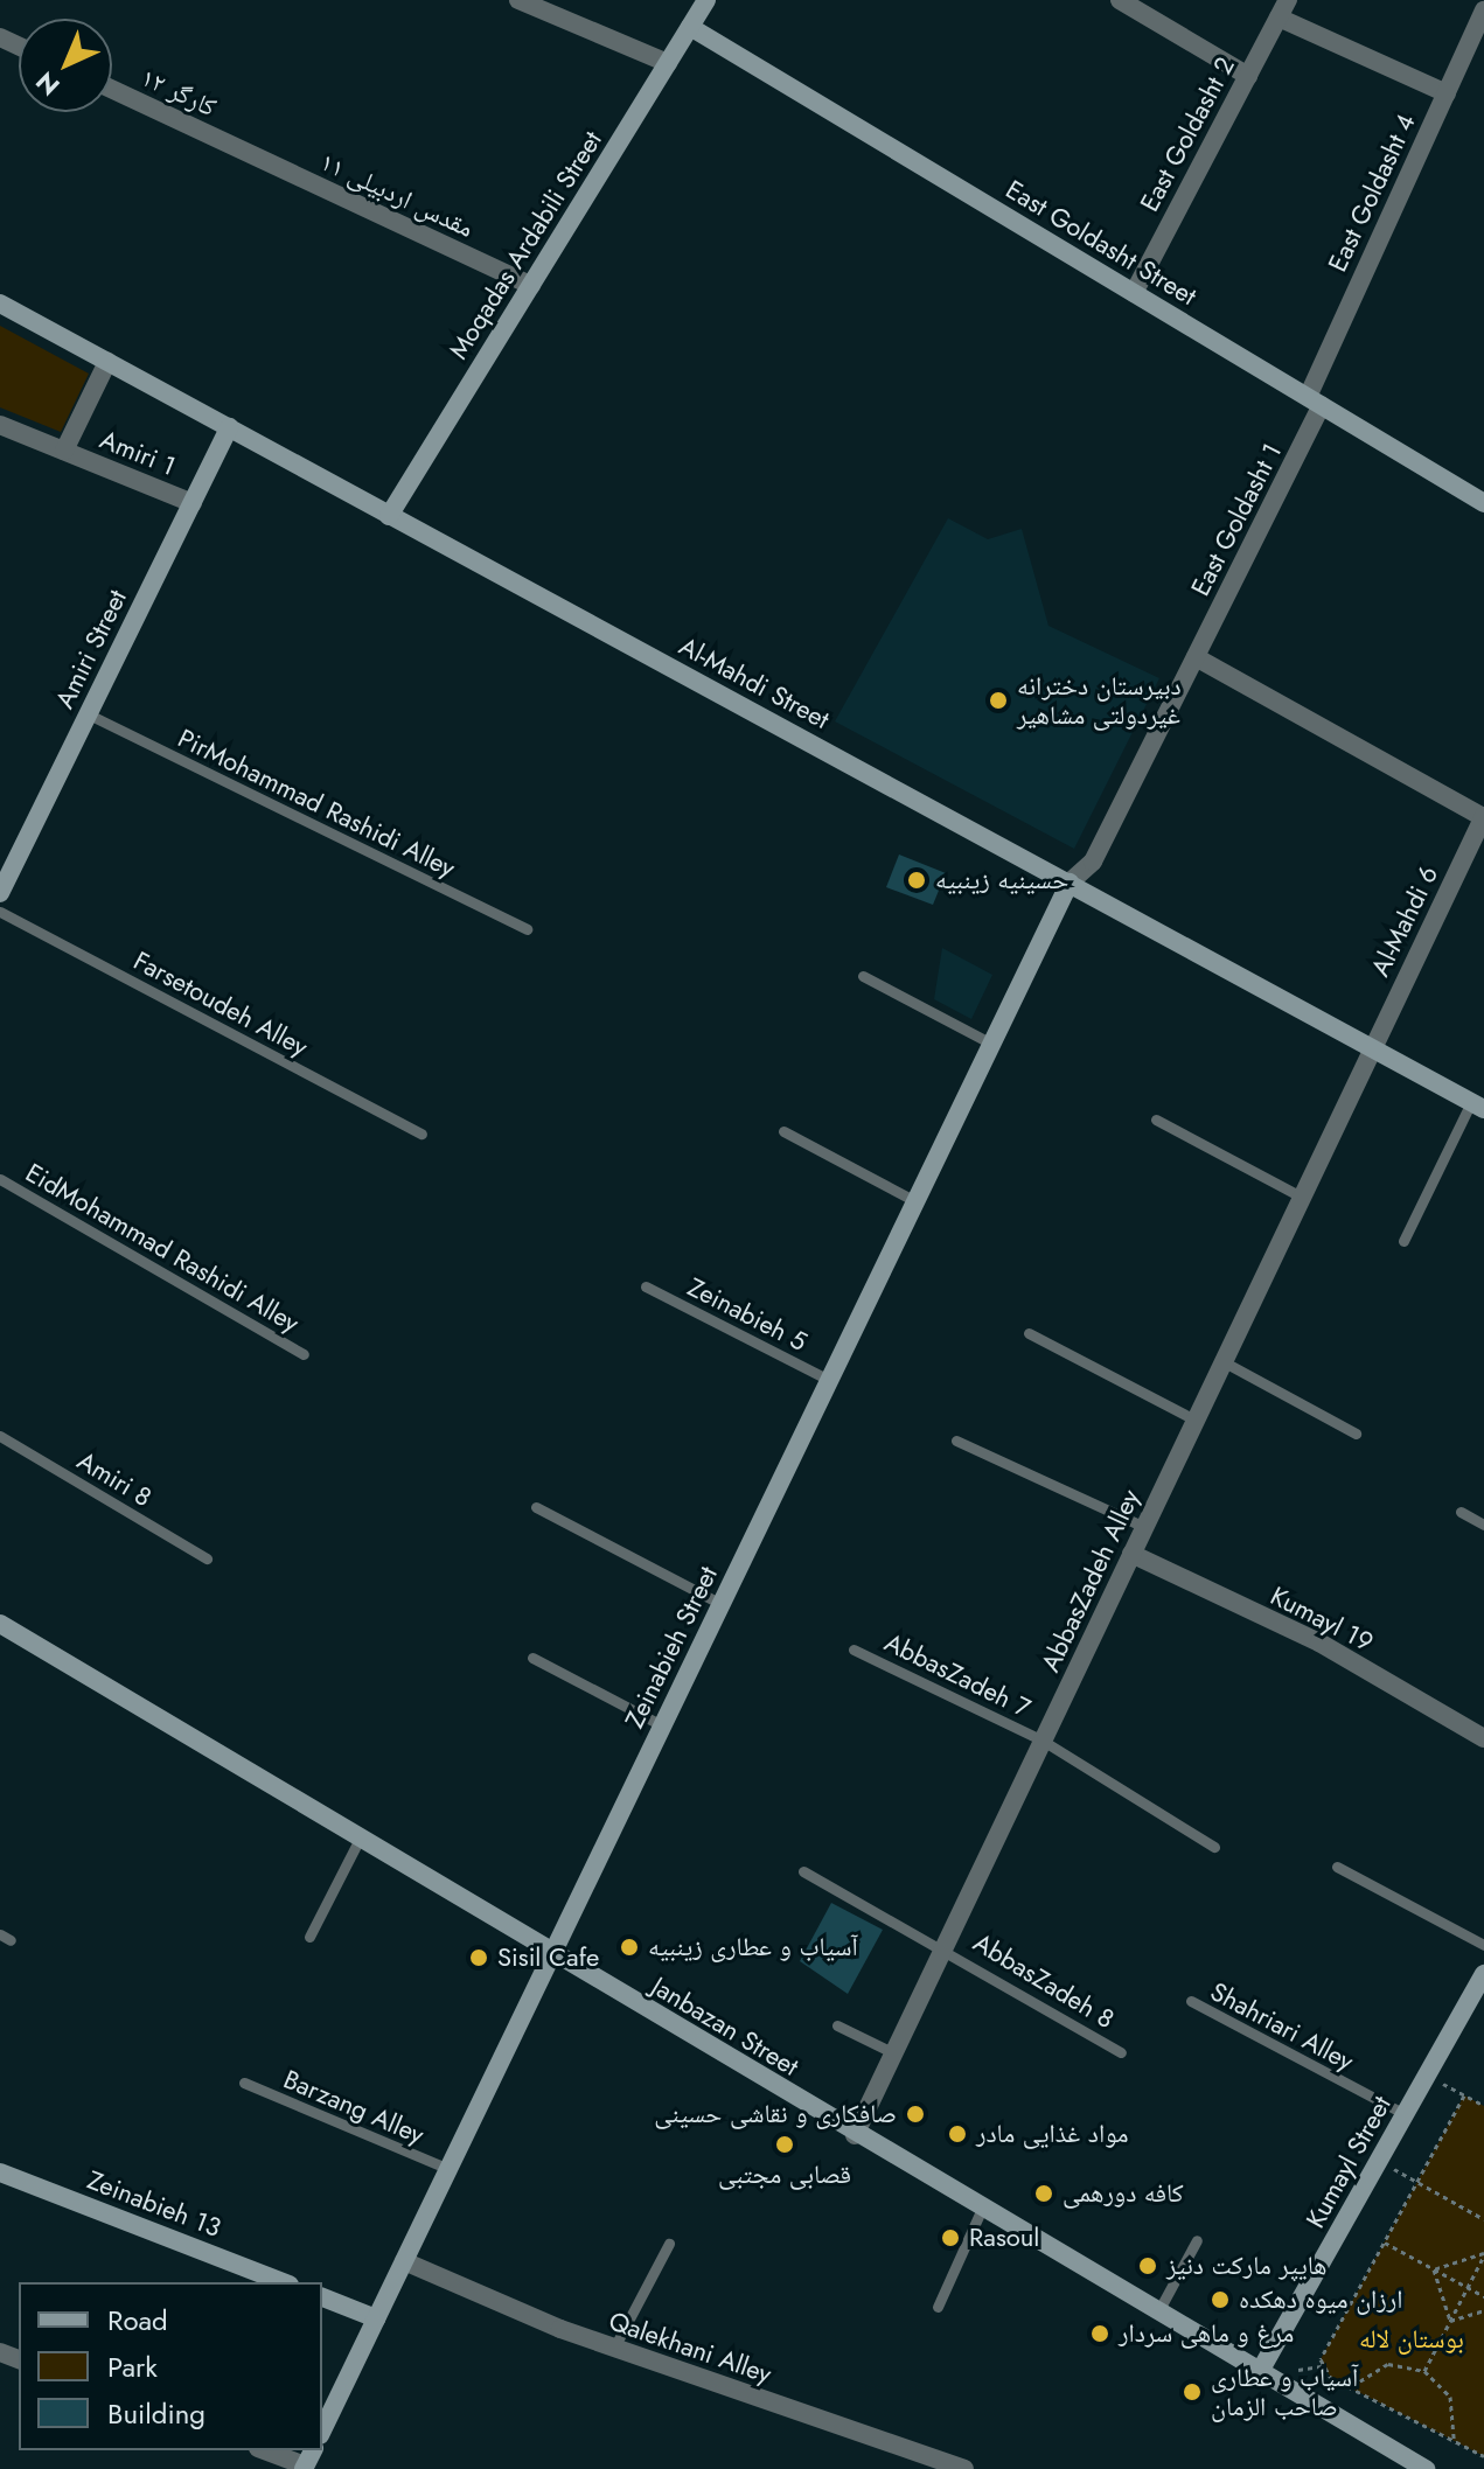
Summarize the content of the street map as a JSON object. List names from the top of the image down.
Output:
{
  "streets": {
    "street": [
      "کارگر ۱۲",
      "East Goldasht 2",
      "East Goldasht 4",
      "مقدس اردبیلی ۱۱",
      "East Goldasht Street",
      "Moqadas Ardabili Street",
      "Amiri 1",
      "East Goldasht 1",
      "Amiri Street",
      "Al-Mahdi Street",
      "Al-Mahdi 6",
      "AbbasZadeh Alley",
      "Kumayl 19",
      "Zeinabieh Street",
      "Janbazan Street",
      "Kumayl Street",
      "Zeinabieh 13",
      "Qalekhani Alley"
    ],
    "lane": [
      "PirMohammad Rashidi Alley",
      "Farsetoudeh Alley",
      "EidMohammad Rashidi Alley",
      "Zeinabieh 5",
      "Amiri 8",
      "AbbasZadeh 7",
      "AbbasZadeh 8",
      "Shahriari Alley",
      "Barzang Alley"
    ]
  },
  "crossings": [
    ["کارگر ۱۲", "مقدس اردبیلی ۱۱"],
    ["East Goldasht 2", "East Goldasht Street"],
    ["East Goldasht 4", "East Goldasht Street"],
    ["East Goldasht 4", "East Goldasht 1"],
    ["مقدس اردبیلی ۱۱", "Moqadas Ardabili Street"],
    ["East Goldasht Street", "Moqadas Ardabili Street"],
    ["East Goldasht Street", "East Goldasht 1"],
    ["Moqadas Ardabili Street", "Al-Mahdi Street"],
    ["Amiri 1", "Amiri Street"],
    ["East Goldasht 1", "Al-Mahdi Street"],
    ["East Goldasht 1", "Zeinabieh Street"],
    ["Amiri Street", "Al-Mahdi Street"],
    ["Amiri Street", "PirMohammad Rashidi Alley"],
    ["Al-Mahdi Street", "Al-Mahdi 6"],
    ["Al-Mahdi Street", "AbbasZadeh Alley"],
    ["Al-Mahdi Street", "Zeinabieh Street"],
    ["Al-Mahdi 6", "AbbasZadeh Alley"],
    ["Zeinabieh 5", "Zeinabieh Street"],
    ["AbbasZadeh Alley", "Kumayl 19"],
    ["AbbasZadeh Alley", "AbbasZadeh 7"],
    ["AbbasZadeh Alley", "AbbasZadeh 8"],
    ["AbbasZadeh Alley", "Janbazan Street"],
    ["Zeinabieh Street", "Janbazan Street"],
    ["Zeinabieh Street", "Barzang Alley"],
    ["Zeinabieh Street", "Qalekhani Alley"],
    ["Janbazan Street", "Kumayl Street"],
    ["Shahriari Alley", "Kumayl Street"]
  ],
  "parks": ["بوستان لاله"],
  "places": [
    "دبیرستان دخترانه غیردولتی مشاهیر",
    "حسینیه زینبیه",
    "آسیاب و عطاری زینبیه",
    "Sisil Cafe",
    "صافکاری و نقاشی حسینی",
    "مواد غذایی مادر",
    "قصابی مجتبی",
    "کافه دورهمی",
    "Rasoul",
    "هایپر مارکت دنیز",
    "ارزان میوه دهکده",
    "مرغ و ماهی سردار",
    "آسیاب و عطاری صاحب الزمان"
  ],
  "legend": ["Road", "Park", "Building"],
  "north": "bottom left"
}
